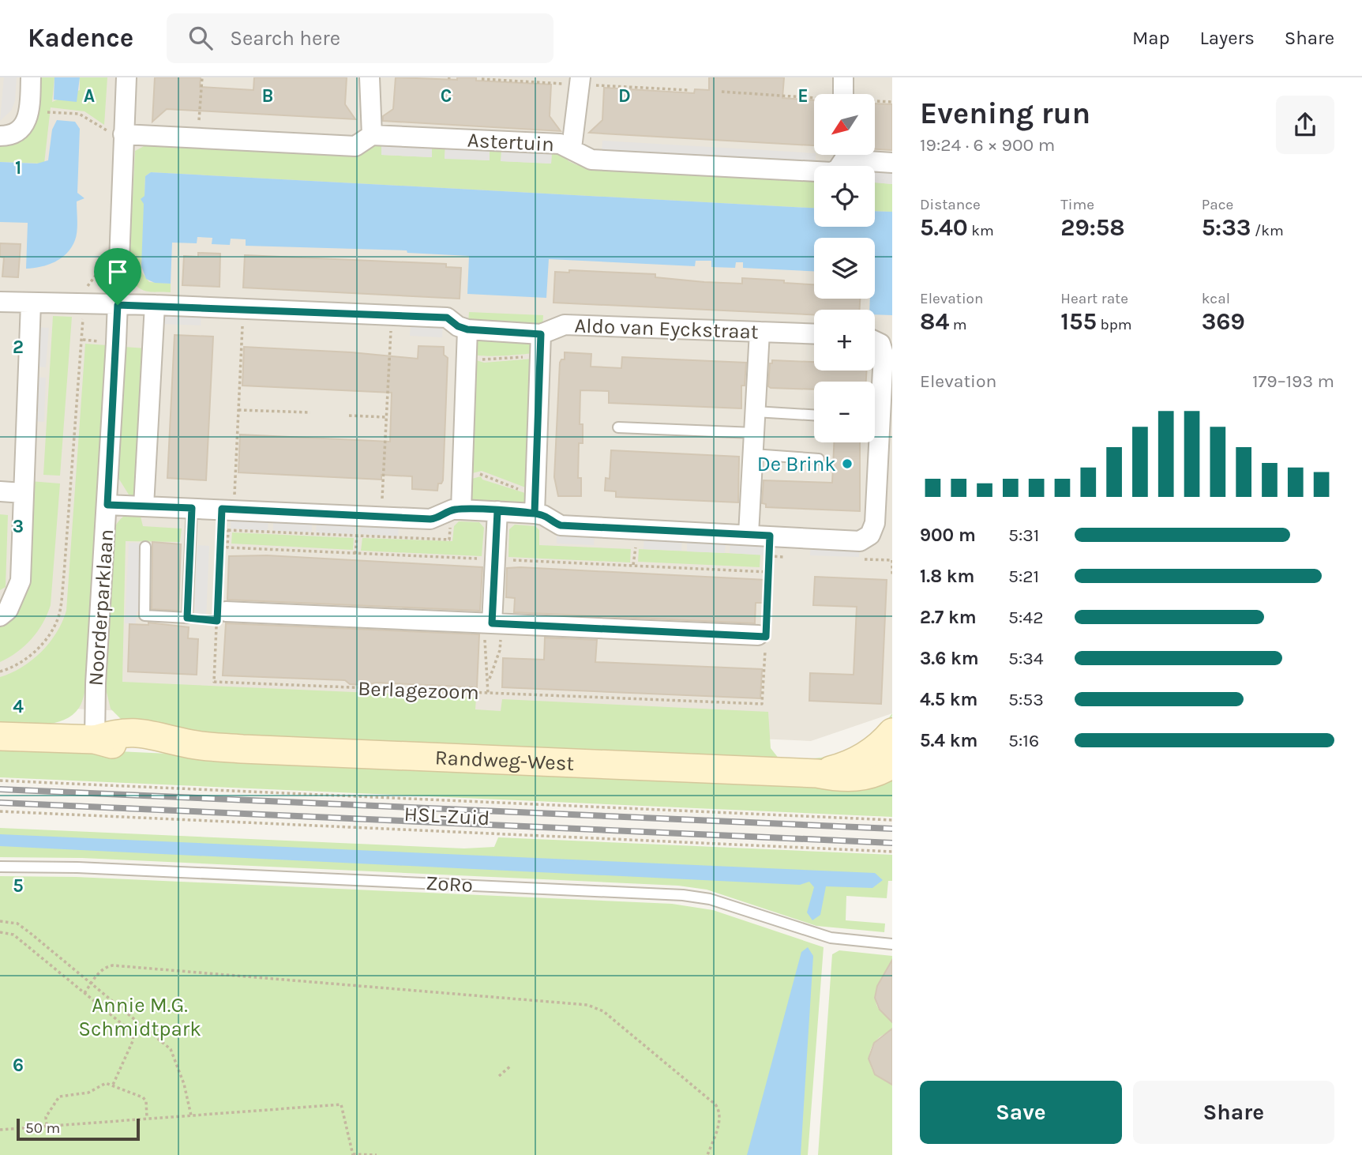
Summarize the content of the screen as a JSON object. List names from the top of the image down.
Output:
{
  "streets": {
    "main road": ["Randweg-West"],
    "street": ["Astertuin", "Aldo van Eyckstraat", "Noorderparklaan"],
    "lane": ["ZoRo"],
    "path": ["Berlagezoom", "HSL-Zuid"]
  },
  "crossings": [
    ["Astertuin", "Noorderparklaan"],
    ["Aldo van Eyckstraat", "Noorderparklaan"],
    ["Aldo van Eyckstraat", "Berlagezoom"],
    ["Noorderparklaan", "Randweg-West"]
  ],
  "parks": ["Annie M.G. Schmidtpark"],
  "places": ["De Brink"],
  "scale_bar": "50 m",
  "north": "bottom left",
  "page": {
    "header": "Kadence",
    "search": "Search here",
    "nav": ["Map", "Layers", "Share"],
    "heading": ["Evening run", "19:24 · 6 × 900 m"],
    "map_buttons": ["+", "−"],
    "stats": [
      ["Distance", "5.40 km"],
      ["Time", "29:58"],
      ["Pace", "5:33 /km"],
      ["Elevation", "84 m"],
      ["Heart rate", "155 bpm"],
      ["kcal", "369"]
    ],
    "chart": ["Elevation", "179–193 m"],
    "list": [
      {
        "name": "900 m",
        "note": "5:31"
      },
      {
        "name": "1.8 km",
        "note": "5:21"
      },
      {
        "name": "2.7 km",
        "note": "5:42"
      },
      {
        "name": "3.6 km",
        "note": "5:34"
      },
      {
        "name": "4.5 km",
        "note": "5:53"
      },
      {
        "name": "5.4 km",
        "note": "5:16"
      }
    ],
    "buttons": ["Save", "Share"],
    "scale": "50 m"
  },
  "grid": {
    "columns": [
      "A",
      "B",
      "C",
      "D",
      "E"
    ],
    "rows": [
      "1",
      "2",
      "3",
      "4",
      "5",
      "6"
    ]
  }
}
